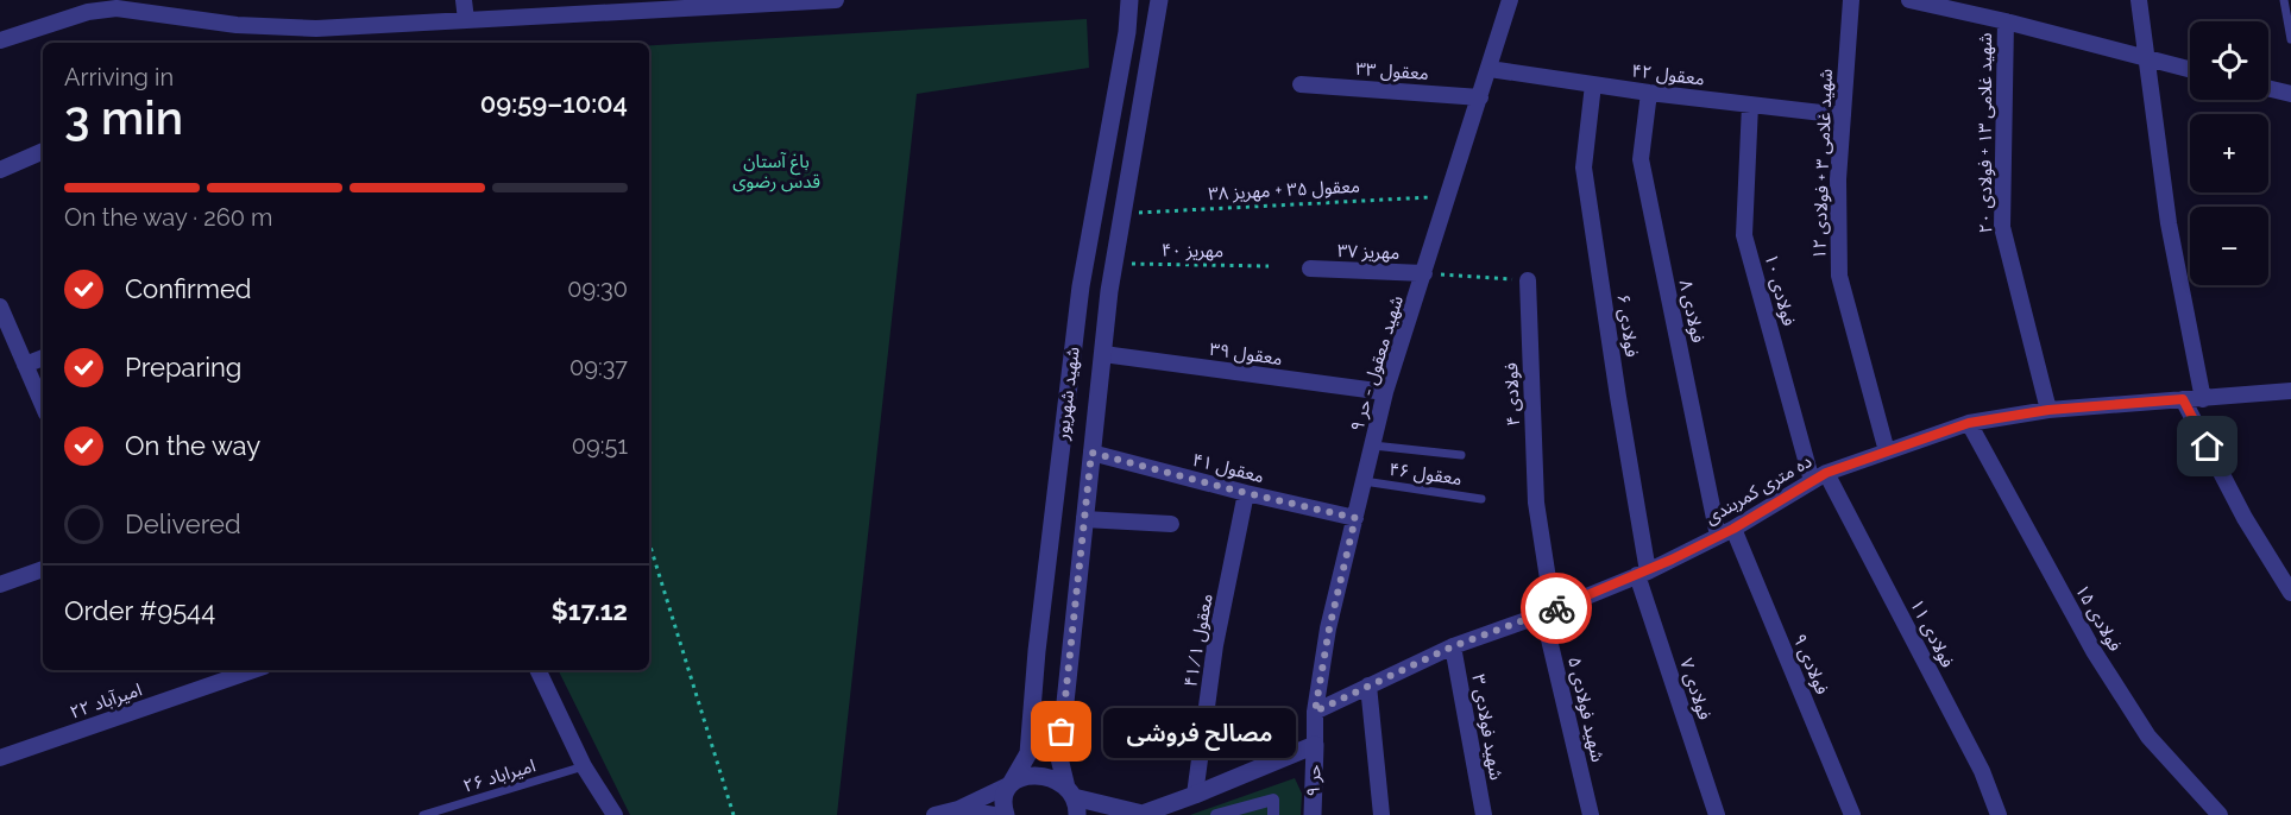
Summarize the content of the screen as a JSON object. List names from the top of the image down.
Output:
{
  "streets": {
    "street": [
      "معقول ۳۳",
      "معقول ۴۲",
      "شهید غلامی ۱۳ + فولادی ۲۰",
      "شهید غلامی ۳ + فولادی ۱۲",
      "مهریز ۳۷",
      "فولادی ۱۰",
      "فولادی ۸",
      "فولادی ۶",
      "معقول ۳۹",
      "شهید معقول - حر ۹",
      "شهید شهریور",
      "فولادی ۴",
      "معقول ۴۱",
      "ده متری کمربندی",
      "فولادی ۱۵",
      "فولادی ۱۱",
      "معقول ۴۱/۱",
      "فولادی ۹",
      "فولادی ۷",
      "امیرآباد ۲۲",
      "شهید فولادی ۵",
      "شهید فولادی ۳",
      "حر ۹"
    ],
    "lane": ["معقول ۴۶", "امیراباد ۲۶"],
    "path": ["معقول ۳۵ + مهریز ۳۸", "مهریز ۴۰"]
  },
  "crossings": [
    ["معقول ۳۳", "شهید معقول - حر ۹"],
    ["معقول ۴۲", "شهید غلامی ۳ + فولادی ۱۲"],
    ["معقول ۴۲", "فولادی ۱۰"],
    ["معقول ۴۲", "فولادی ۸"],
    ["معقول ۴۲", "فولادی ۶"],
    ["معقول ۴۲", "شهید معقول - حر ۹"],
    ["شهید غلامی ۱۳ + فولادی ۲۰", "ده متری کمربندی"],
    ["شهید غلامی ۳ + فولادی ۱۲", "ده متری کمربندی"],
    ["معقول ۳۵ + مهریز ۳۸", "شهید معقول - حر ۹"],
    ["معقول ۳۵ + مهریز ۳۸", "شهید شهریور"],
    ["مهریز ۴۰", "شهید شهریور"],
    ["مهریز ۳۷", "شهید معقول - حر ۹"],
    ["فولادی ۱۰", "ده متری کمربندی"],
    ["فولادی ۱۰", "فولادی ۱۱"],
    ["فولادی ۸", "ده متری کمربندی"],
    ["فولادی ۸", "فولادی ۹"],
    ["فولادی ۶", "ده متری کمربندی"],
    ["فولادی ۶", "فولادی ۷"],
    ["معقول ۳۹", "شهید معقول - حر ۹"],
    ["معقول ۳۹", "شهید شهریور"],
    ["شهید معقول - حر ۹", "معقول ۴۱"],
    ["شهید معقول - حر ۹", "معقول ۴۶"],
    ["شهید معقول - حر ۹", "ده متری کمربندی"],
    ["شهید معقول - حر ۹", "حر ۹"],
    ["شهید شهریور", "معقول ۴۱"],
    ["فولادی ۴", "ده متری کمربندی"],
    ["فولادی ۴", "شهید فولادی ۵"],
    ["معقول ۴۱", "معقول ۴۱/۱"],
    ["ده متری کمربندی", "فولادی ۱۵"],
    ["ده متری کمربندی", "فولادی ۱۱"],
    ["ده متری کمربندی", "فولادی ۹"],
    ["ده متری کمربندی", "فولادی ۷"],
    ["ده متری کمربندی", "شهید فولادی ۵"],
    ["ده متری کمربندی", "شهید فولادی ۳"]
  ],
  "parks": ["باغ آستان قدس رضوی"],
  "places": ["مصالح فروشی"],
  "page": {
    "map_buttons": ["+", "−"],
    "heading": ["3 min", "Arriving in", "09:59–10:04"],
    "panel": ["Order #9544", "$17.12"],
    "bar": "On the way · 260 m",
    "list": [
      ["Confirmed", "09:30"],
      ["Preparing", "09:37"],
      ["On the way", "09:51"],
      "Delivered"
    ],
    "bubble": "مصالح فروشی"
  }
}
